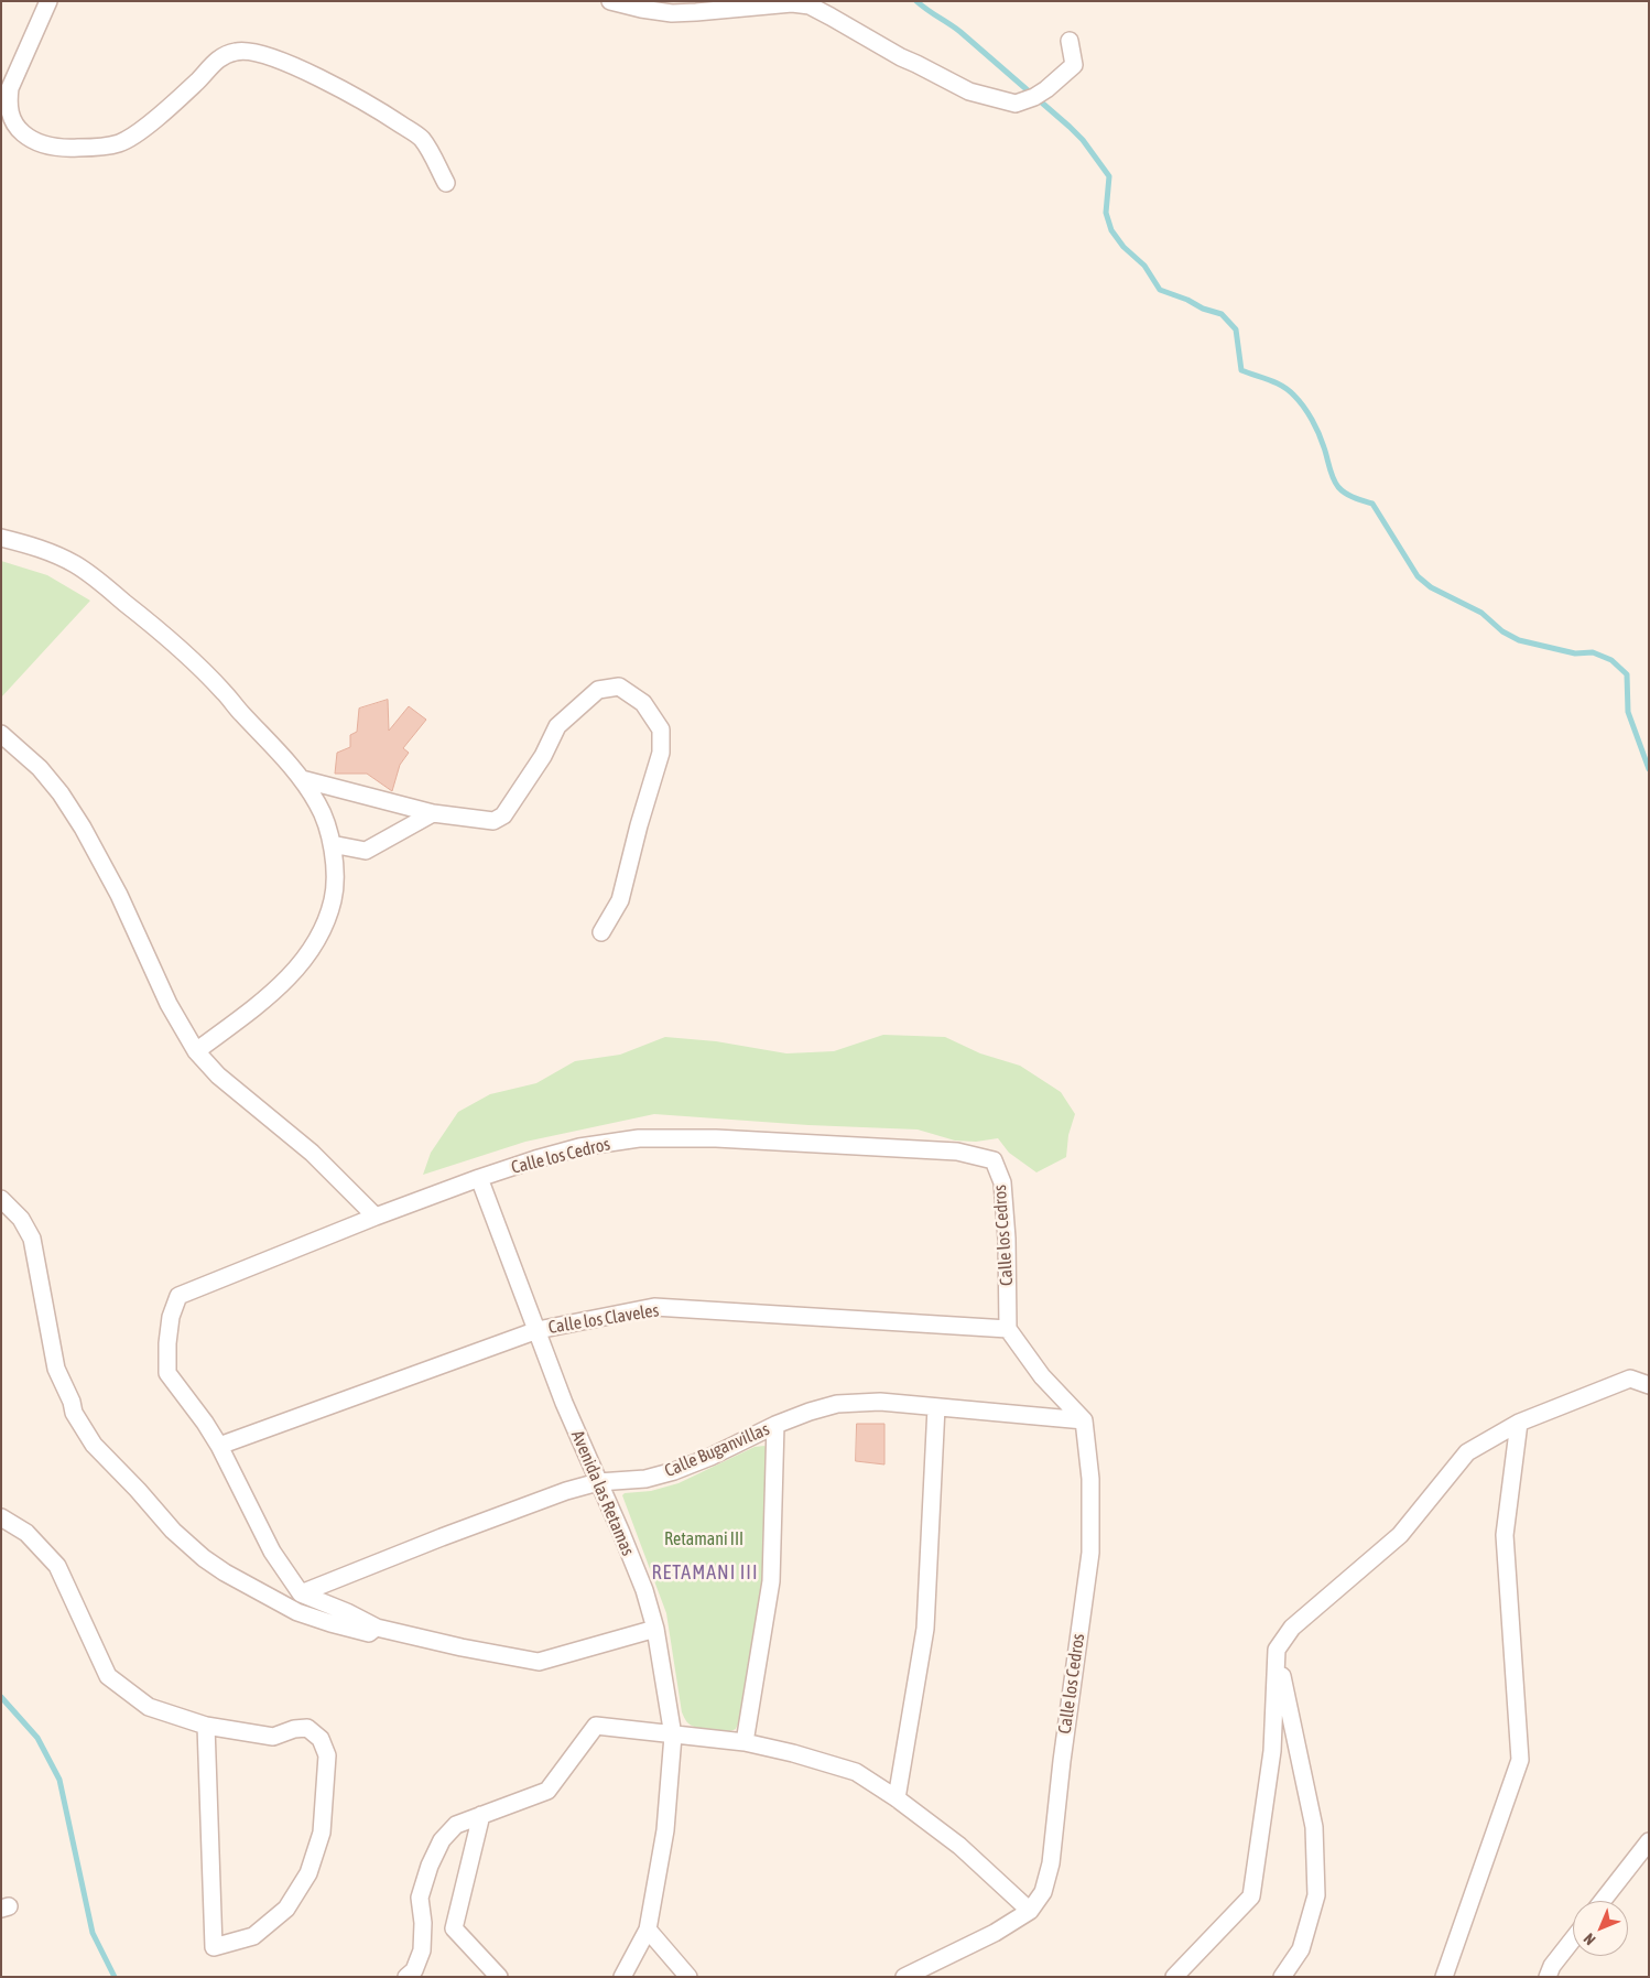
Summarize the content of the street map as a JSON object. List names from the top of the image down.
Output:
{
  "streets": {
    "street": [
      "Calle los Cedros",
      "Calle los Claveles",
      "Calle Buganvillas",
      "Avenida las Retamas"
    ]
  },
  "crossings": [
    ["Calle los Cedros", "Calle los Claveles"],
    ["Calle los Cedros", "Calle Buganvillas"],
    ["Calle los Cedros", "Avenida las Retamas"],
    ["Calle los Claveles", "Avenida las Retamas"],
    ["Calle Buganvillas", "Avenida las Retamas"]
  ],
  "districts": ["RETAMANI III"],
  "parks": ["Retamani III"],
  "north": "bottom left"
}
